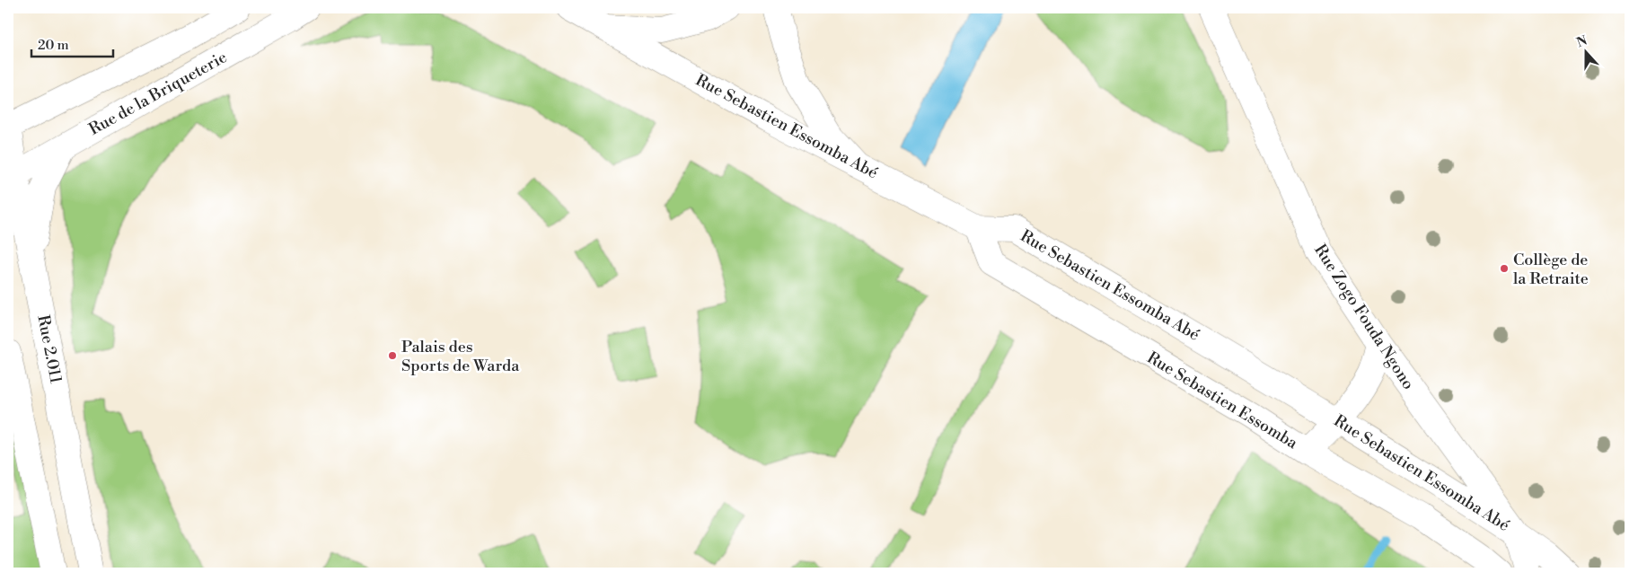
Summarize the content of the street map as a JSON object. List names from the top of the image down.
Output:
{
  "streets": {
    "main road": [
      "Rue de la Briqueterie",
      "Rue Sebastien Essomba Abé",
      "Rue Zogo Fouda Ngono",
      "Rue 2.011",
      "Rue Sebastien Essomba"
    ]
  },
  "crossings": [
    ["Rue de la Briqueterie", "Rue 2.011"],
    ["Rue Sebastien Essomba Abé", "Rue Zogo Fouda Ngono"],
    ["Rue Sebastien Essomba Abé", "Rue Sebastien Essomba"]
  ],
  "places": ["Collège de la Retraite", "Palais des Sports de Warda"],
  "scale_bar": "20 m",
  "north": "top"
}
